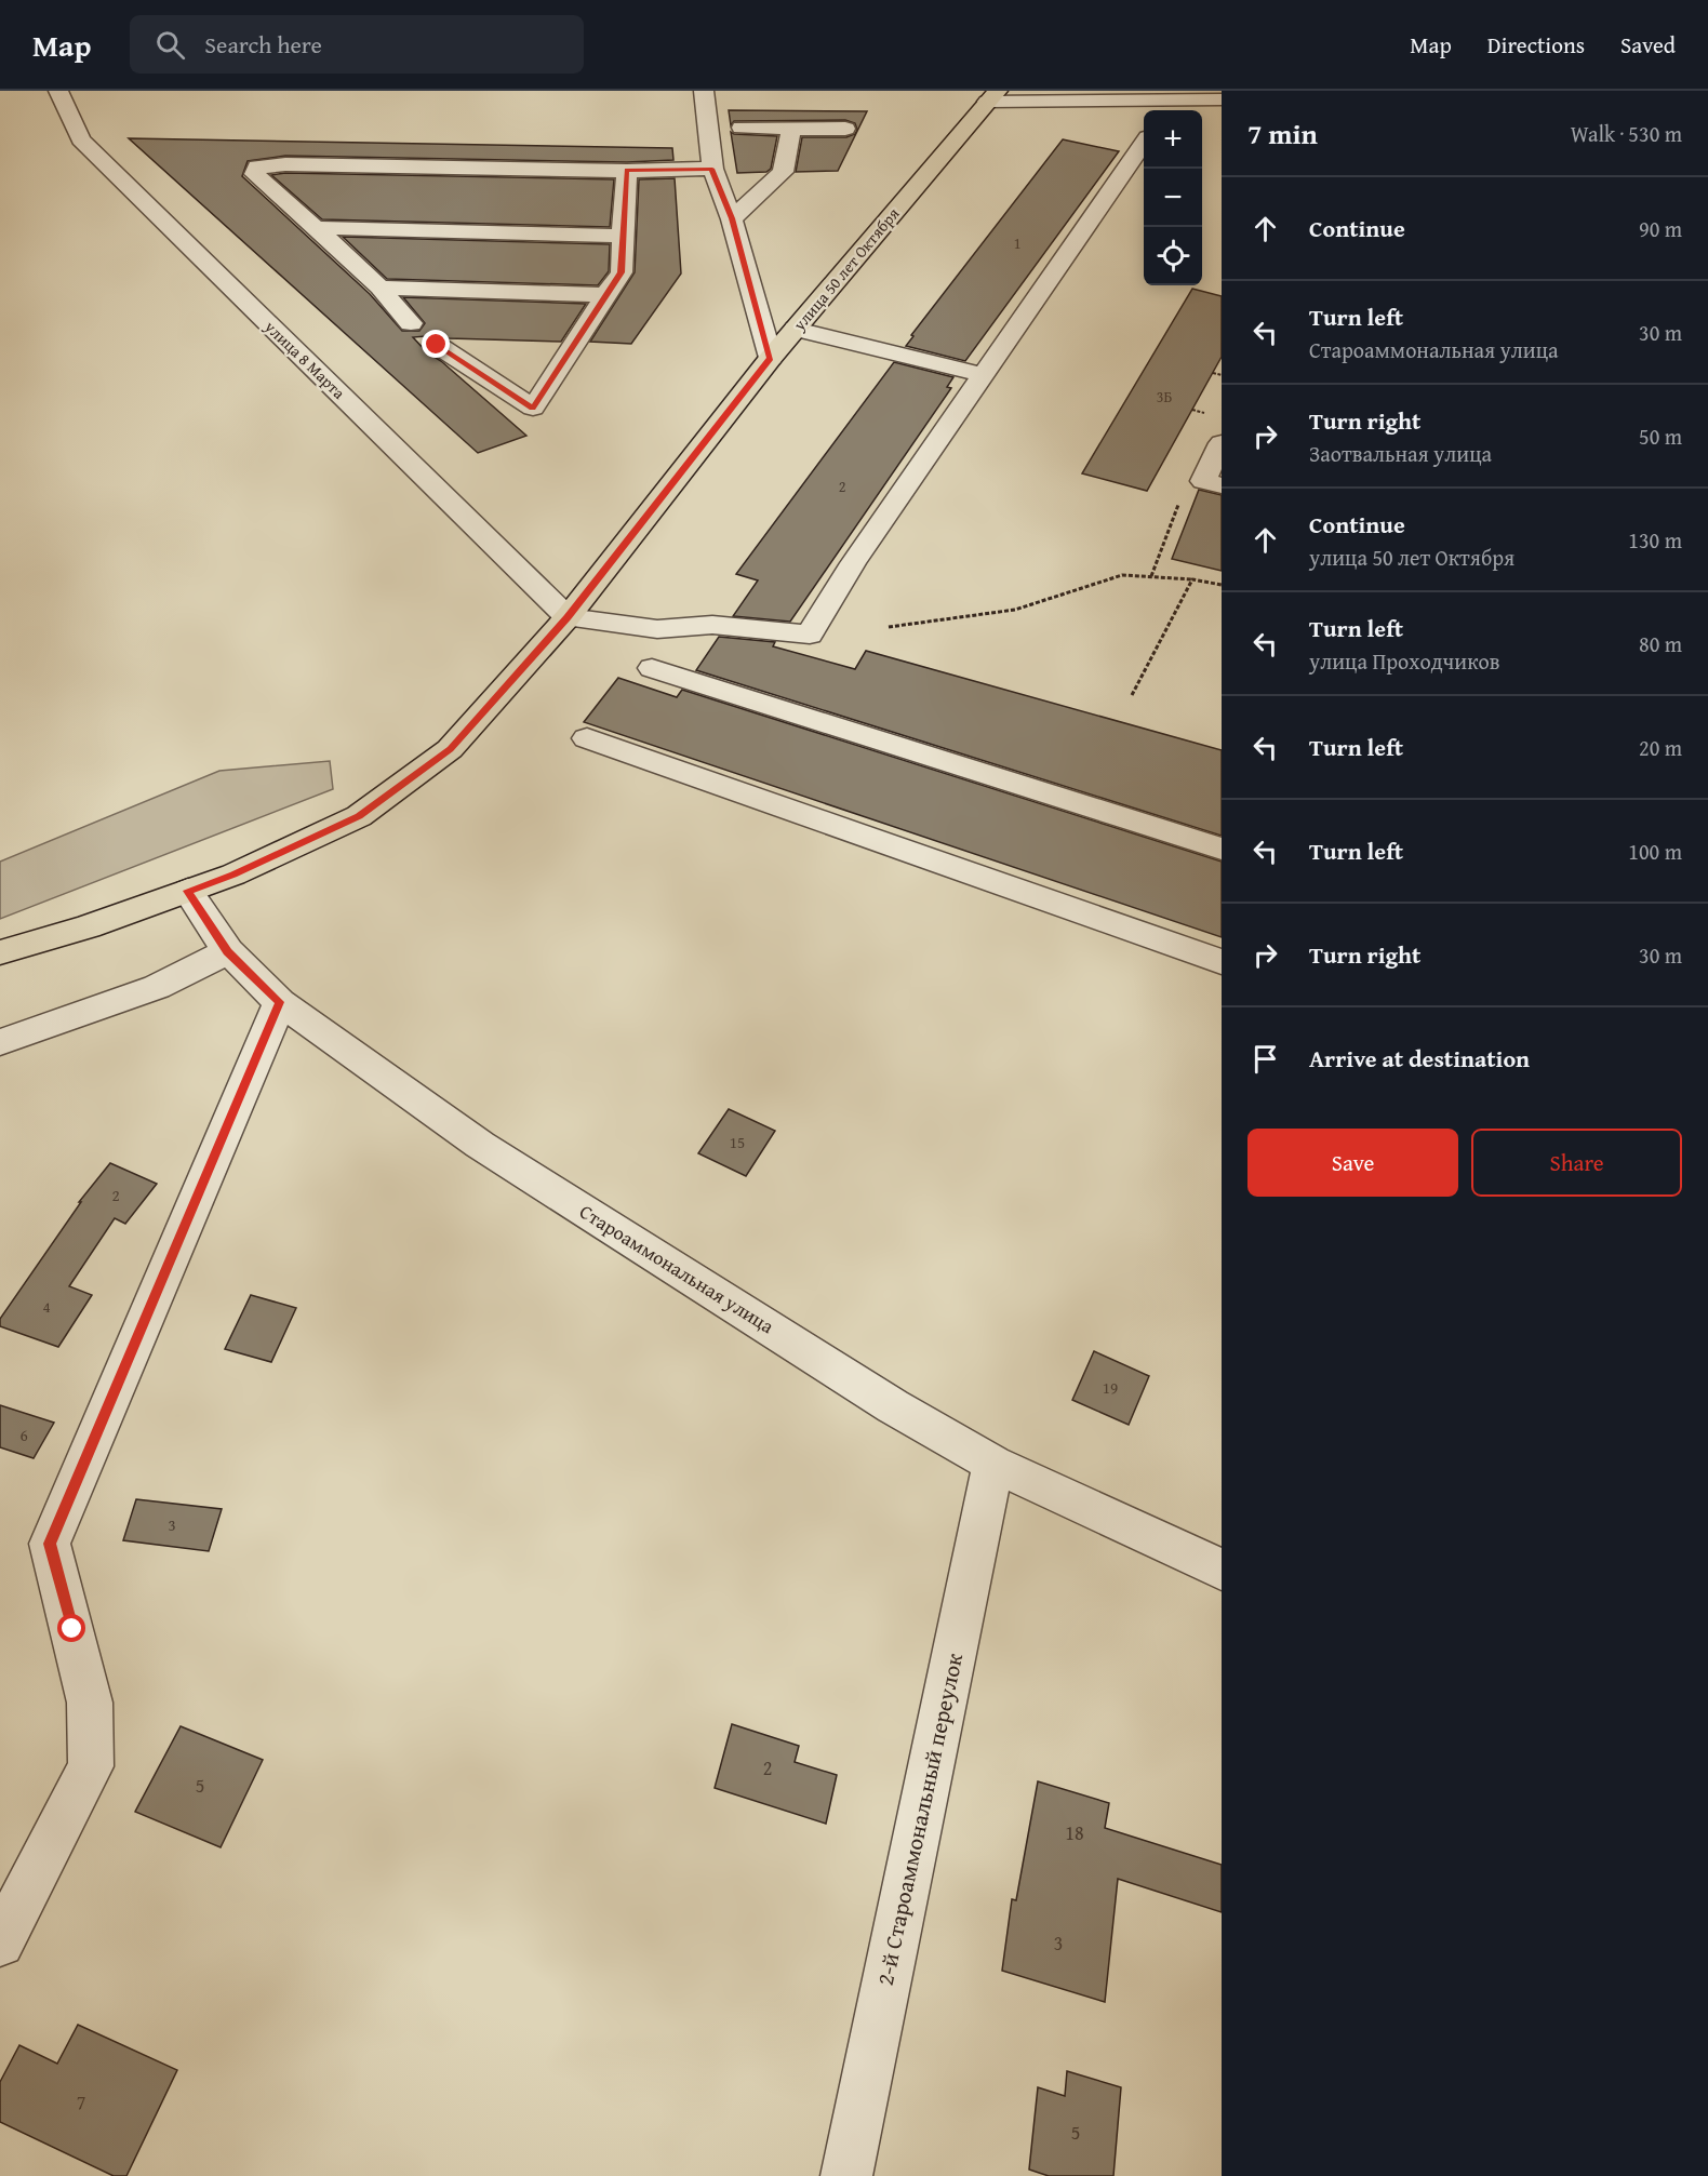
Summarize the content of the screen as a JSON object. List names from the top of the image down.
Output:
{
  "streets": {
    "main road": ["улица 50 лет Октября"],
    "street": ["улица 8 Марта", "Староаммональная улица", "2-й Староаммональный переулок"]
  },
  "crossings": [
    ["улица 50 лет Октября", "улица 8 Марта"],
    ["улица 50 лет Октября", "Староаммональная улица"],
    ["Староаммональная улица", "2-й Староаммональный переулок"]
  ],
  "house_numbers": [
    "1",
    "3Б",
    "2",
    "15",
    "2",
    "4",
    "19",
    "6",
    "3",
    "2",
    "5",
    "18",
    "3",
    "7",
    "5"
  ],
  "page": {
    "header": "Map",
    "search": "Search here",
    "nav": ["Map", "Directions", "Saved"],
    "heading": ["7 min", "Walk · 530 m"],
    "map_buttons": ["+", "−"],
    "list": [
      ["Continue", "90 m"],
      ["Turn left", "Староаммональная улица", "30 m"],
      ["Turn right", "Заотвальная улица", "50 m"],
      ["Continue", "улица 50 лет Октября", "130 m"],
      ["Turn left", "улица Проходчиков", "80 m"],
      ["Turn left", "20 m"],
      ["Turn left", "100 m"],
      ["Turn right", "30 m"],
      "Arrive at destination"
    ],
    "buttons": ["Save", "Share"]
  }
}
